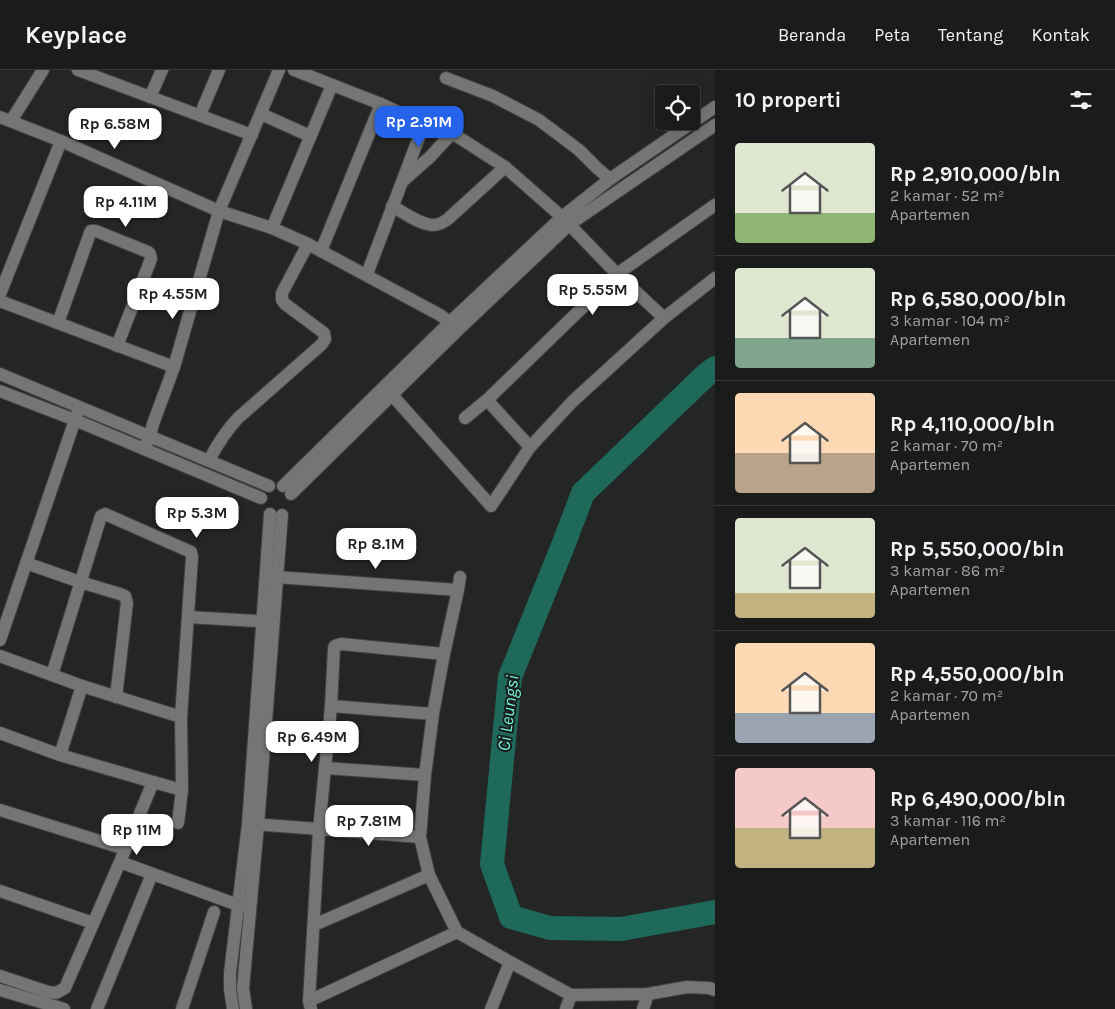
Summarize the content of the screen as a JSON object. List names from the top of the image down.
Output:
{
  "water": ["Ci Leungsi"],
  "page": {
    "header": "Keyplace",
    "nav": [
      "Beranda",
      "Peta",
      "Tentang",
      "Kontak"
    ],
    "heading": "10 properti",
    "price": [
      "Rp 2.91M",
      "Rp 6.58M",
      "Rp 4.11M",
      "Rp 5.55M",
      "Rp 4.55M",
      "Rp 5.3M",
      "Rp 8.1M",
      "Rp 6.49M",
      "Rp 7.81M",
      "Rp 11M"
    ],
    "list": [
      {
        "name": "Rp 2,910,000/bln",
        "note": "2 kamar · 52 m² · Apartemen"
      },
      {
        "name": "Rp 6,580,000/bln",
        "note": "3 kamar · 104 m² · Apartemen"
      },
      {
        "name": "Rp 4,110,000/bln",
        "note": "2 kamar · 70 m² · Apartemen"
      },
      {
        "name": "Rp 5,550,000/bln",
        "note": "3 kamar · 86 m² · Apartemen"
      },
      {
        "name": "Rp 4,550,000/bln",
        "note": "2 kamar · 70 m² · Apartemen"
      },
      {
        "name": "Rp 6,490,000/bln",
        "note": "3 kamar · 116 m² · Apartemen"
      }
    ]
  }
}
